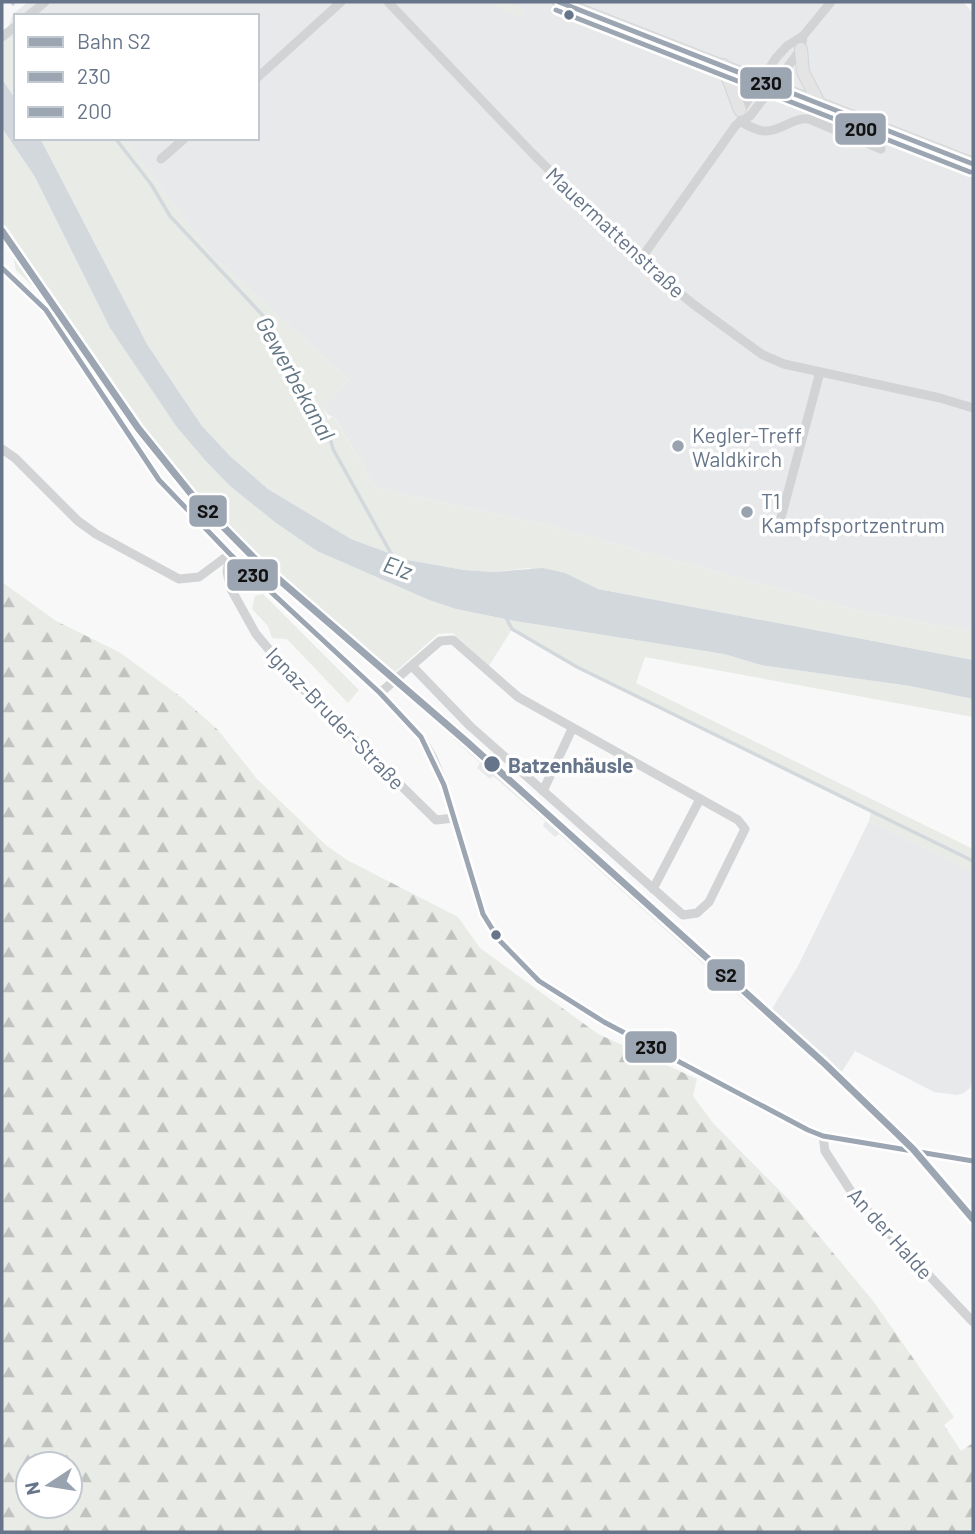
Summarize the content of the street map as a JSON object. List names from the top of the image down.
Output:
{
  "streets": {
    "street": ["Mauermattenstraße", "Ignaz-Bruder-Straße", "An der Halde"]
  },
  "water": ["Gewerbekanal", "Elz"],
  "places": ["Kegler-Treff Waldkirch", "T1 Kampfsportzentrum", "Batzenhäusle"],
  "lines": ["transit line 230", "transit line 200", "rail line S2"],
  "legend": ["Bahn S2", "230", "200"],
  "north": "left"
}
